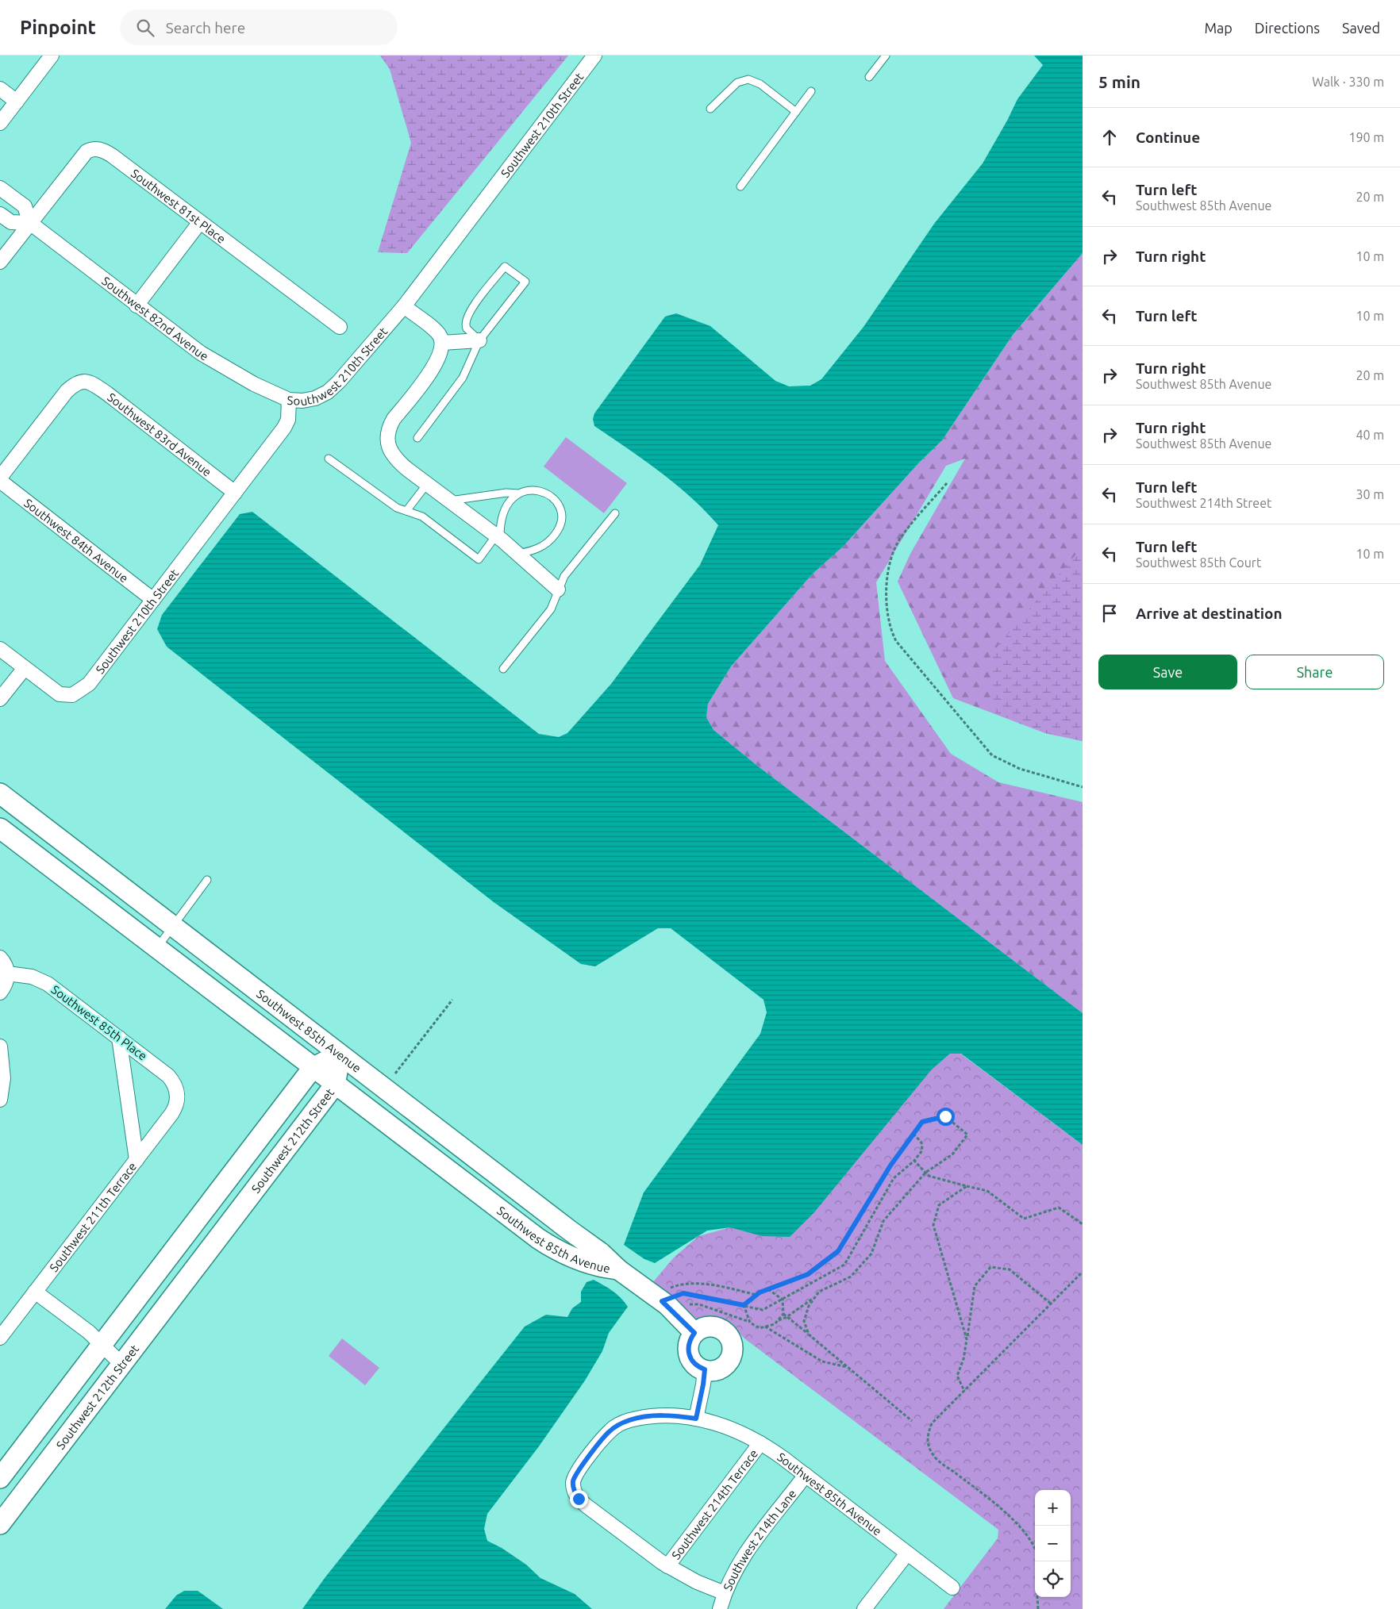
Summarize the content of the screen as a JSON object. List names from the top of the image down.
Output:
{
  "streets": {
    "street": [
      "Southwest 210th Street",
      "Southwest 81st Place",
      "Southwest 82nd Avenue",
      "Southwest 83rd Avenue",
      "Southwest 84th Avenue",
      "Southwest 85th Place",
      "Southwest 85th Avenue",
      "Southwest 212th Street",
      "Southwest 211th Terrace",
      "Southwest 214th Terrace",
      "Southwest 214th Lane"
    ]
  },
  "crossings": [
    ["Southwest 210th Street", "Southwest 82nd Avenue"],
    ["Southwest 210th Street", "Southwest 83rd Avenue"],
    ["Southwest 210th Street", "Southwest 84th Avenue"],
    ["Southwest 81st Place", "Southwest 82nd Avenue"],
    ["Southwest 85th Place", "Southwest 211th Terrace"],
    ["Southwest 85th Avenue", "Southwest 212th Street"],
    ["Southwest 85th Avenue", "Southwest 214th Terrace"],
    ["Southwest 85th Avenue", "Southwest 214th Lane"]
  ],
  "page": {
    "header": "Pinpoint",
    "search": "Search here",
    "nav": ["Map", "Directions", "Saved"],
    "heading": ["5 min", "Walk · 330 m"],
    "list": [
      ["Continue", "190 m"],
      ["Turn left", "Southwest 85th Avenue", "20 m"],
      ["Turn right", "10 m"],
      ["Turn left", "10 m"],
      ["Turn right", "Southwest 85th Avenue", "20 m"],
      ["Turn right", "Southwest 85th Avenue", "40 m"],
      ["Turn left", "Southwest 214th Street", "30 m"],
      ["Turn left", "Southwest 85th Court", "10 m"],
      "Arrive at destination"
    ],
    "buttons": ["Save", "Share"],
    "map_buttons": ["+", "−"]
  }
}
